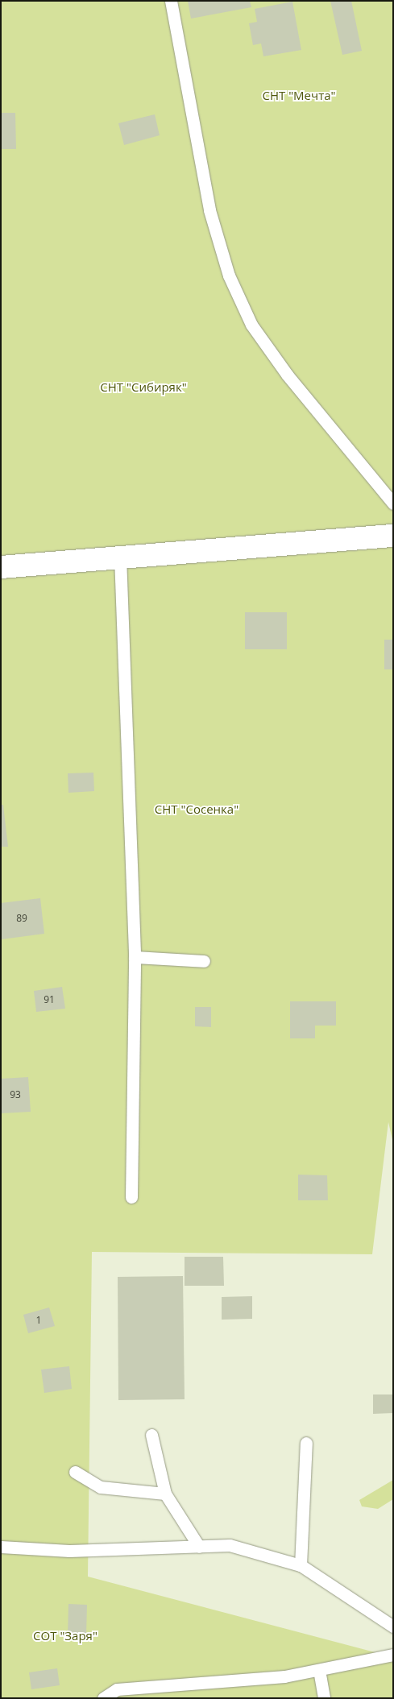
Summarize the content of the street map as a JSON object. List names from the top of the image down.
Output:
{
  "parks": [
    "СНТ \"Мечта\"",
    "СНТ \"Сибиряк\"",
    "СНТ \"Сосенка\"",
    "СОТ \"Заря\""
  ],
  "house_numbers": [
    "89",
    "91",
    "93",
    "1"
  ]
}
